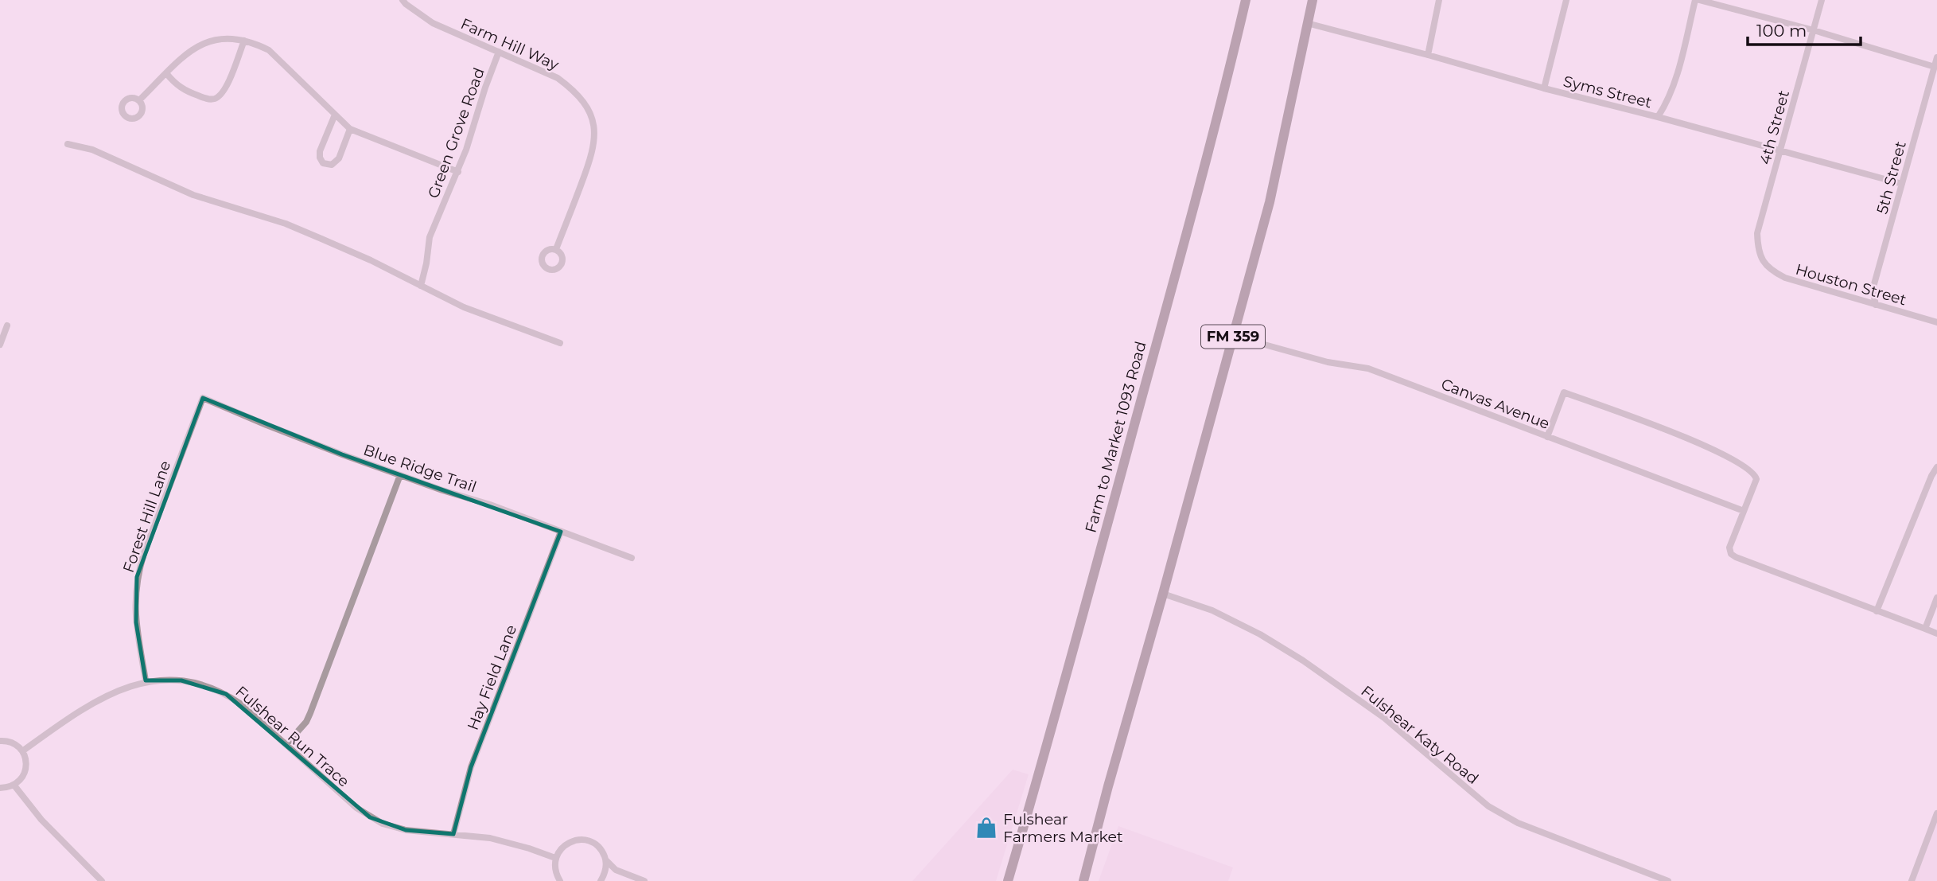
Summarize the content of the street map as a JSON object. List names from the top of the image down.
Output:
{
  "streets": {
    "main road": ["FM 359", "Farm to Market 1093 Road"],
    "street": [
      "Farm Hill Way",
      "Syms Street",
      "4th Street",
      "Green Grove Road",
      "5th Street",
      "Houston Street",
      "Canvas Avenue",
      "Blue Ridge Trail",
      "Forest Hill Lane",
      "Hay Field Lane",
      "Fulshear Katy Road",
      "Fulshear Run Trace"
    ]
  },
  "crossings": [
    ["Farm Hill Way", "Green Grove Road"],
    ["Syms Street", "4th Street"],
    ["Syms Street", "5th Street"],
    ["Syms Street", "FM 359"],
    ["4th Street", "Houston Street"],
    ["5th Street", "Houston Street"],
    ["FM 359", "Canvas Avenue"],
    ["FM 359", "Fulshear Katy Road"],
    ["Blue Ridge Trail", "Forest Hill Lane"],
    ["Blue Ridge Trail", "Hay Field Lane"],
    ["Forest Hill Lane", "Fulshear Run Trace"],
    ["Hay Field Lane", "Fulshear Run Trace"]
  ],
  "places": {
    "shop": ["Fulshear Farmers Market"]
  },
  "scale_bar": "100 m"
}
